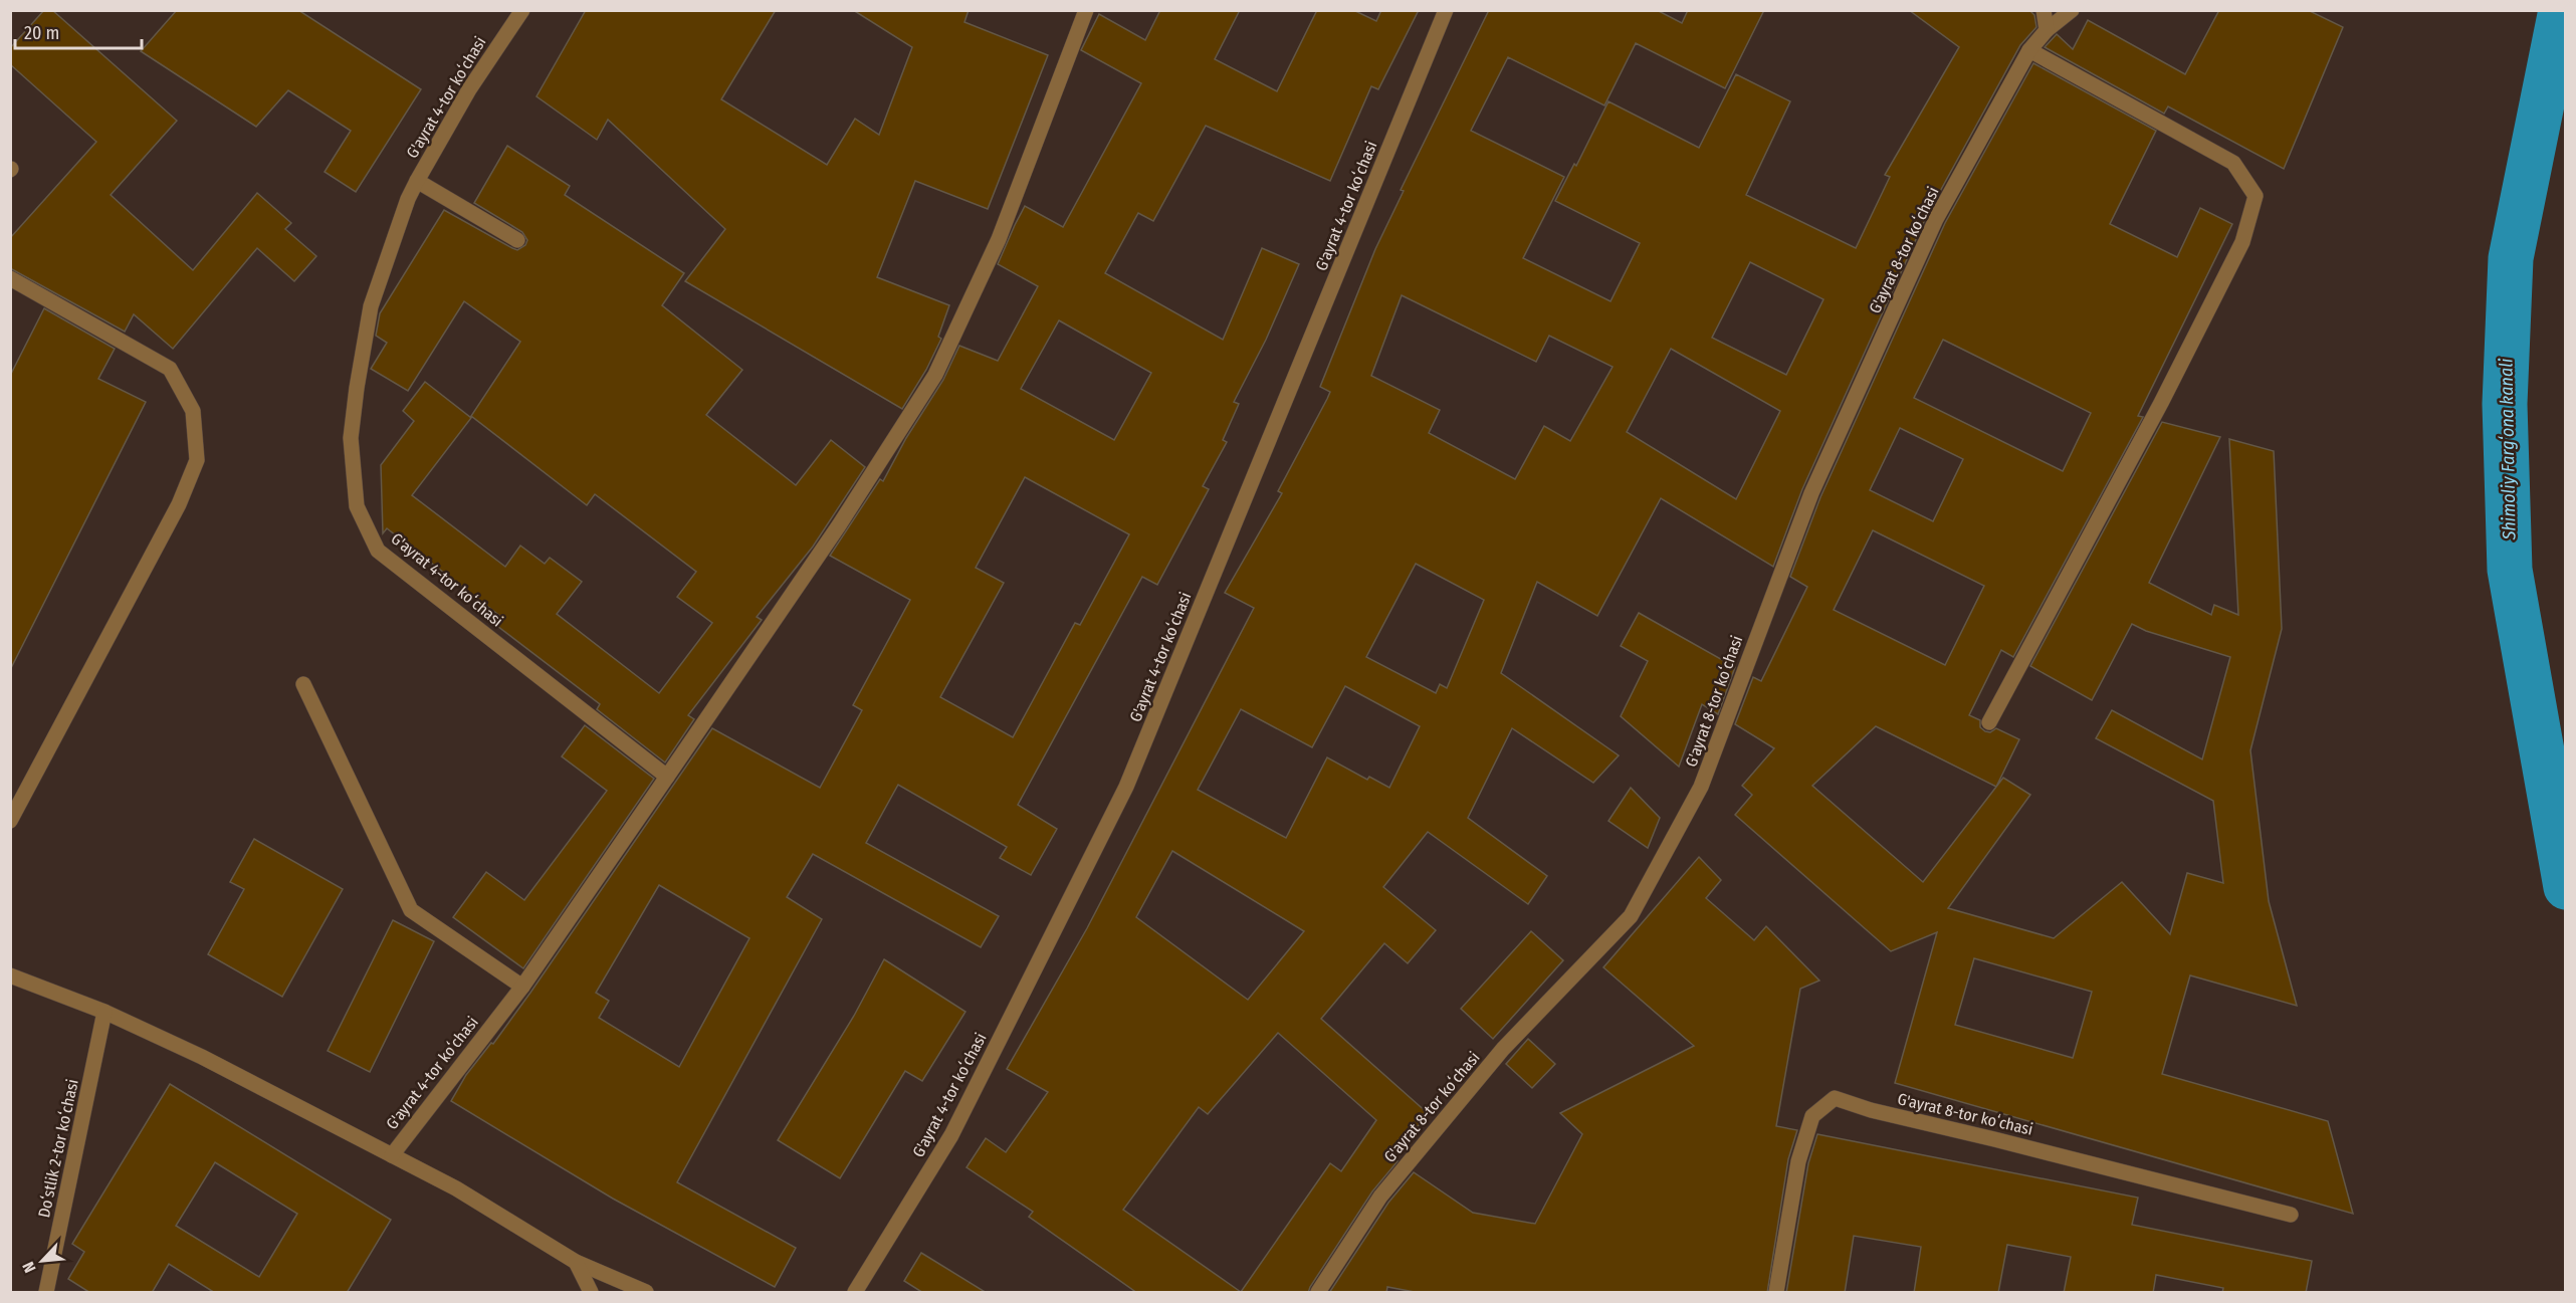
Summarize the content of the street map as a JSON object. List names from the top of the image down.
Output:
{
  "streets": {
    "street": ["G'ayrat 4-tor koʻchasi", "G'ayrat 8-tor koʻchasi", "Doʻstlik 2-tor koʻchasi"]
  },
  "water": ["Shimoliy Fargʻona kanali"],
  "scale_bar": "20 m",
  "north": "bottom left"
}
